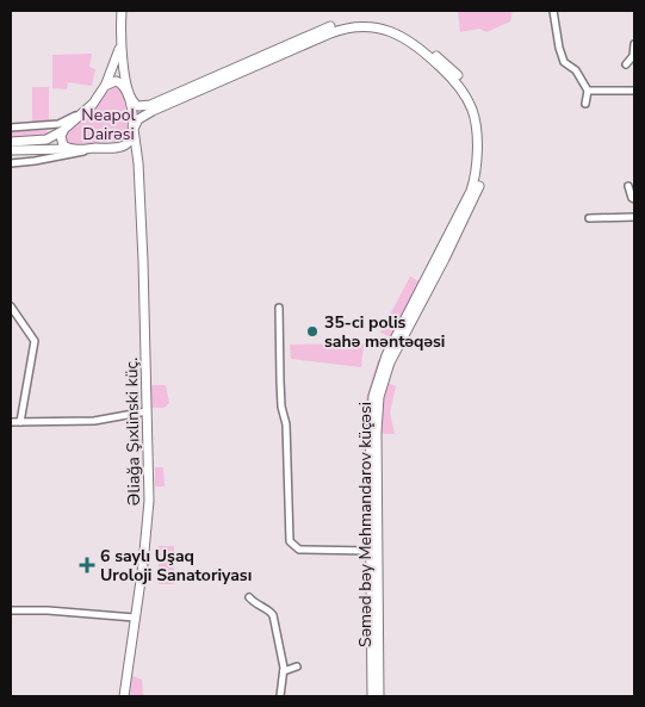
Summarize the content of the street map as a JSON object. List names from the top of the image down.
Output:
{
  "streets": {
    "main road": ["Əliağa Şıxlinski küç.", "Səməd bəy Mehmandarov küçəsi"]
  },
  "crossings": [
    ["Əliağa Şıxlinski küç.", "Səməd bəy Mehmandarov küçəsi"]
  ],
  "parks": ["Neapol Dairəsi"],
  "places": {
    "other": ["35-ci polis sahə məntəqəsi"],
    "health": ["6 saylı Uşaq Uroloji Sanatoriyası"]
  }
}
